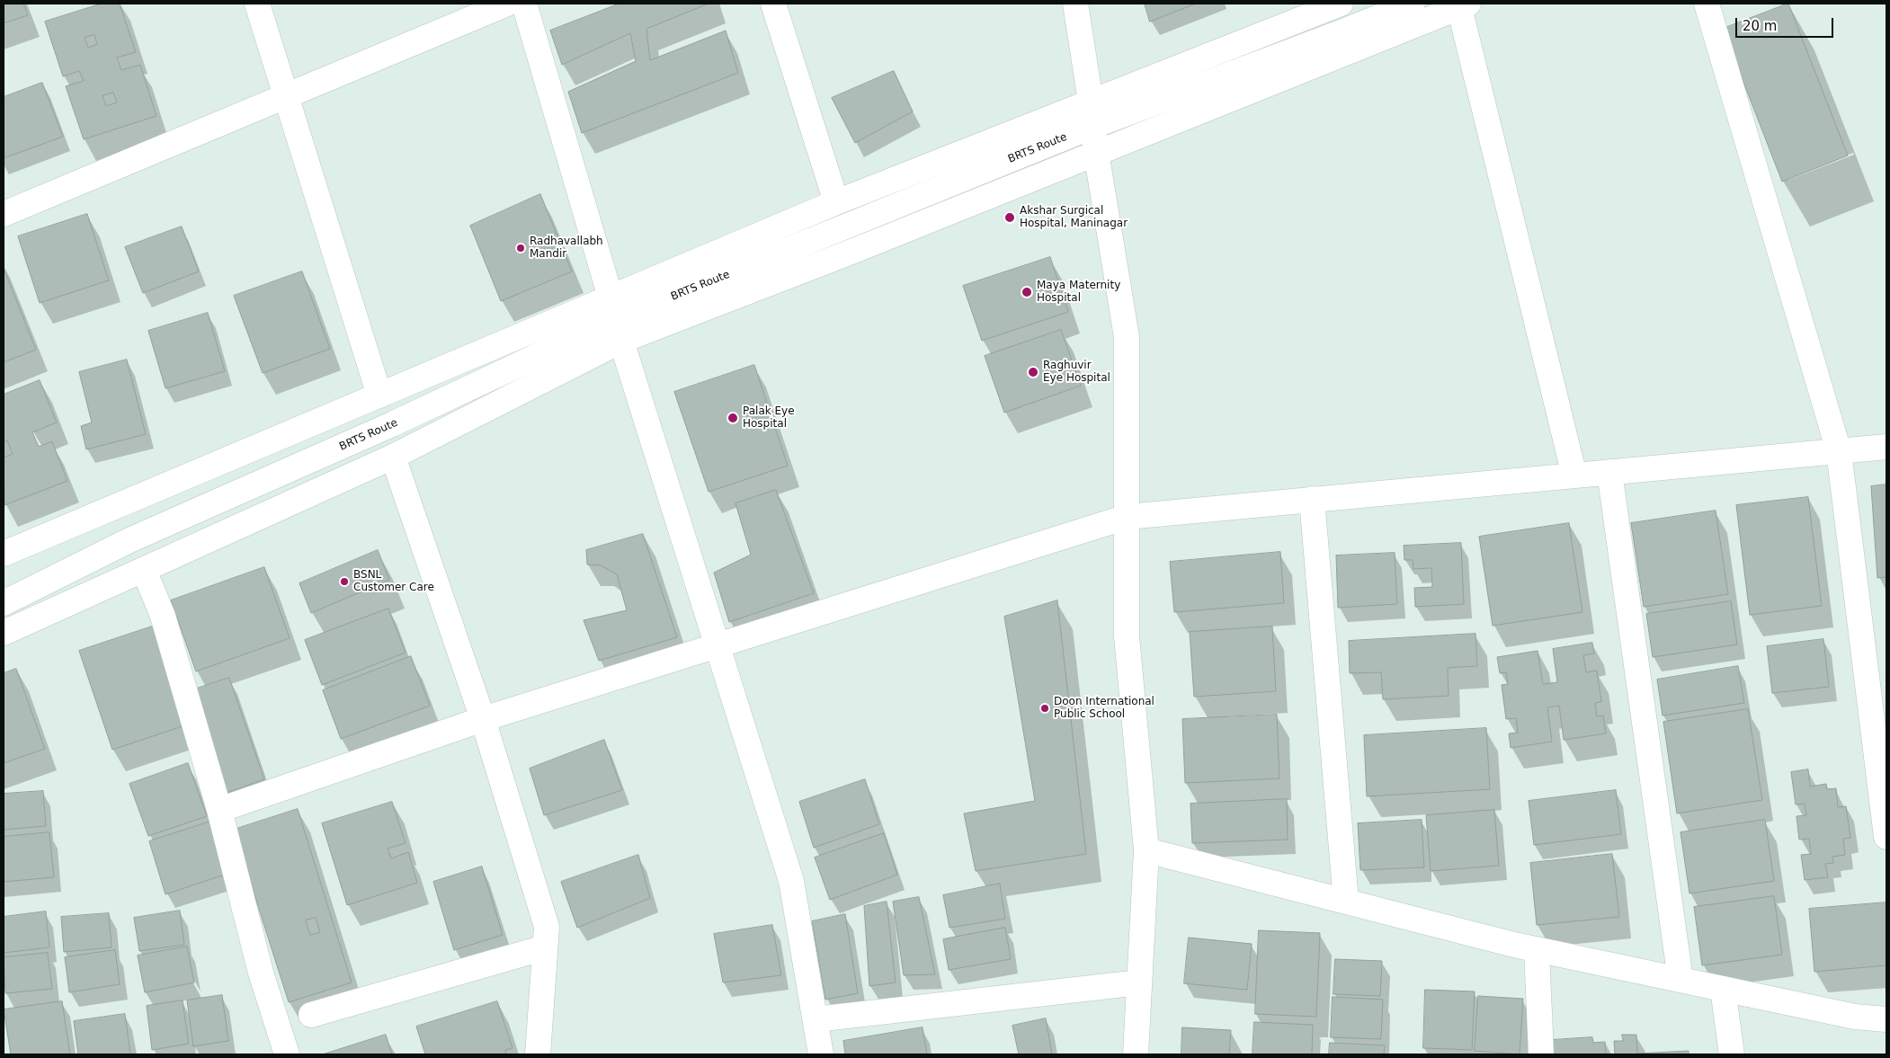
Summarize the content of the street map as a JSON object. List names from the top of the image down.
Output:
{
  "streets": {
    "street": ["BRTS Route"]
  },
  "places": [
    "Akshar Surgical Hospital, Maninagar",
    "Radhavallabh Mandir",
    "Maya Maternity Hospital",
    "Raghuvir Eye Hospital",
    "Palak Eye Hospital",
    "BSNL Customer Care",
    "Doon International Public School"
  ],
  "scale_bar": "20 m"
}
